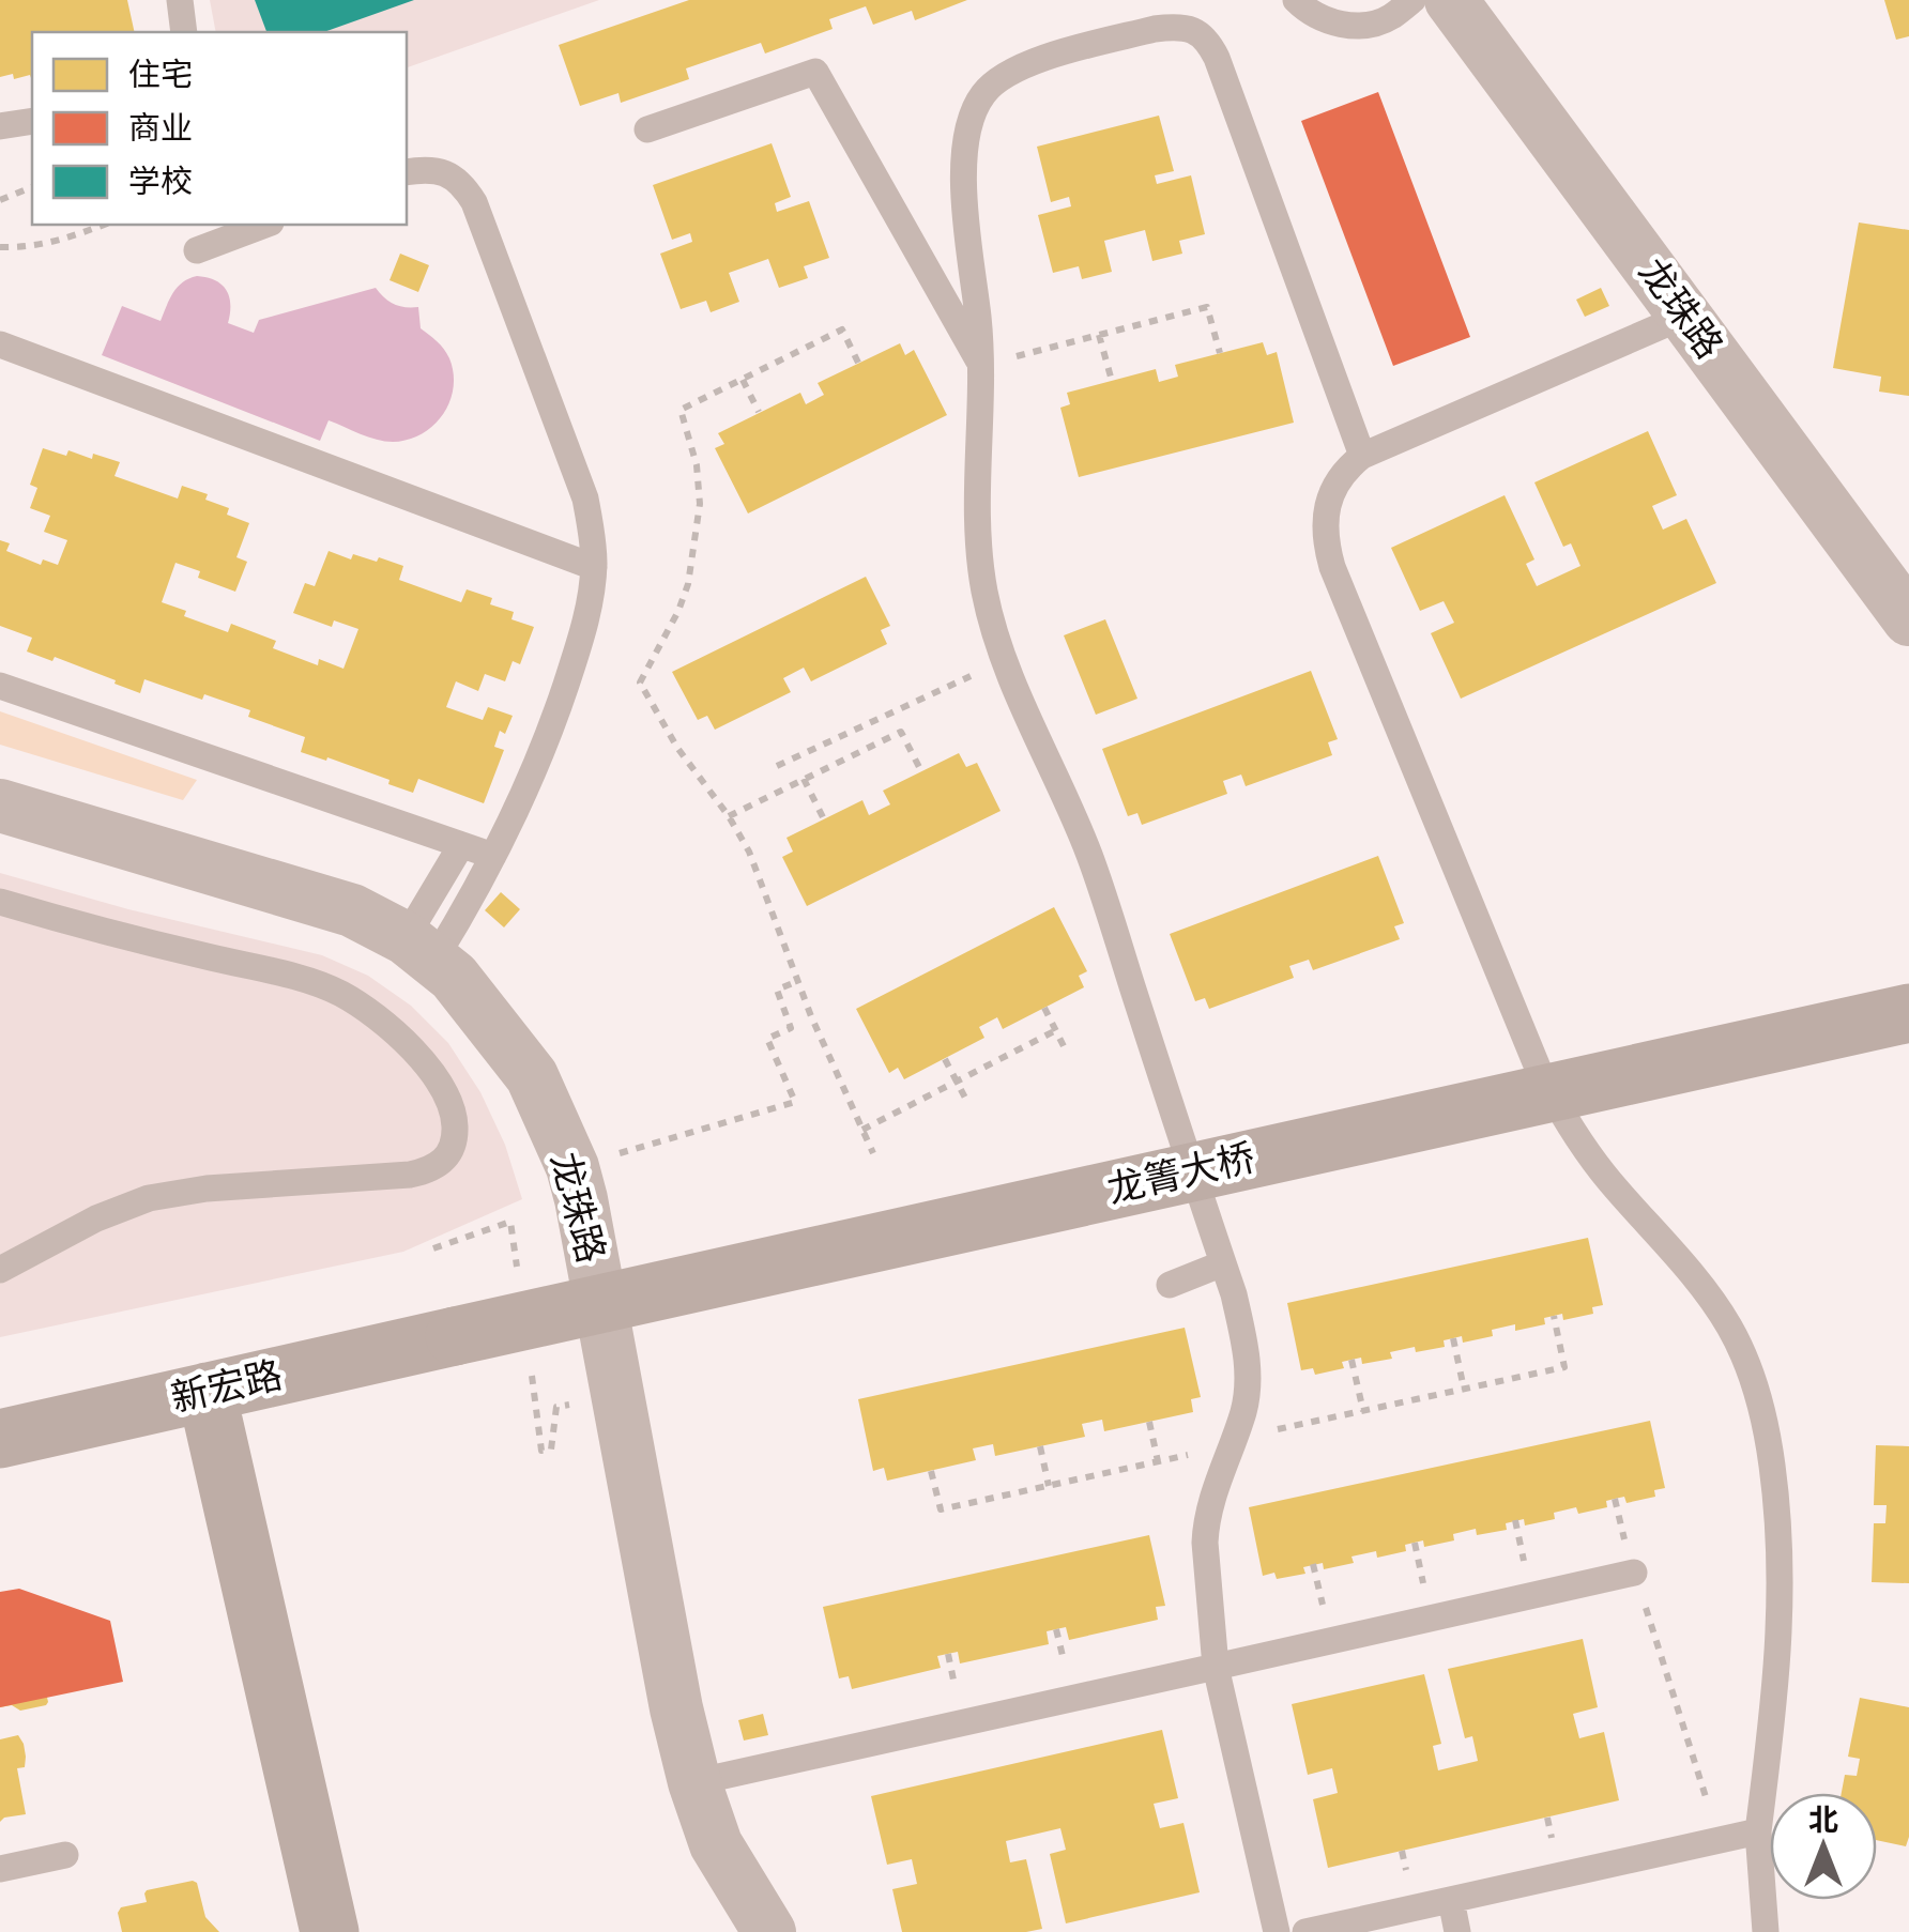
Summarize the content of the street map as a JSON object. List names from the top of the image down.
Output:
{
  "streets": {
    "main road": ["龙箐大桥", "新宏路"],
    "street": ["龙珠路"]
  },
  "crossings": [
    ["龙箐大桥", "新宏路"]
  ],
  "legend": ["住宅", "商业", "学校"],
  "north": "top"
}
